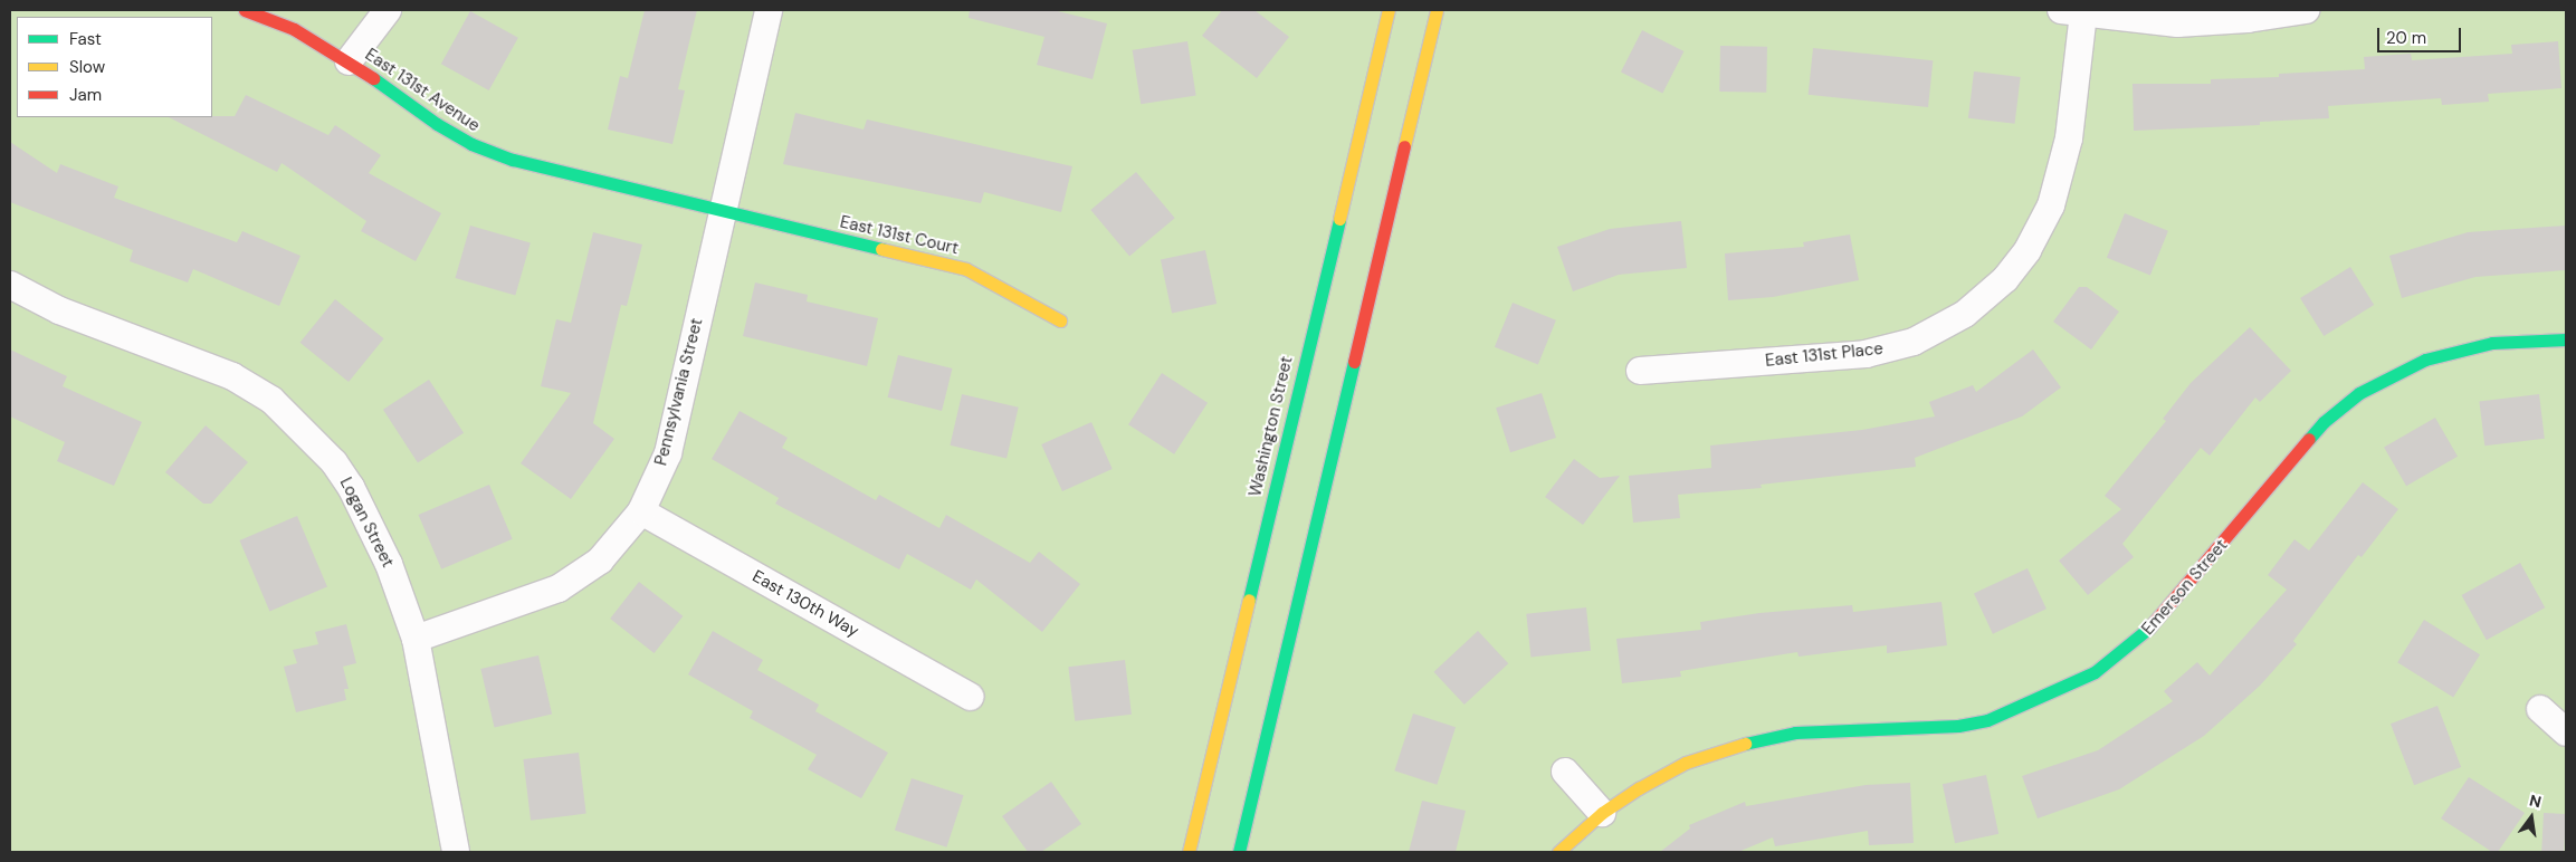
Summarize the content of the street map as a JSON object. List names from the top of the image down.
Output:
{
  "streets": {
    "street": [
      "East 131st Avenue",
      "East 131st Court",
      "East 131st Place",
      "Pennsylvania Street",
      "Washington Street",
      "Logan Street",
      "Emerson Street",
      "East 130th Way"
    ]
  },
  "crossings": [
    ["East 131st Avenue", "East 131st Court"],
    ["East 131st Avenue", "Pennsylvania Street"],
    ["East 131st Court", "Pennsylvania Street"],
    ["Pennsylvania Street", "Logan Street"],
    ["Pennsylvania Street", "East 130th Way"]
  ],
  "legend": ["Fast", "Slow", "Jam"],
  "scale_bar": "20 m",
  "north": "top"
}
